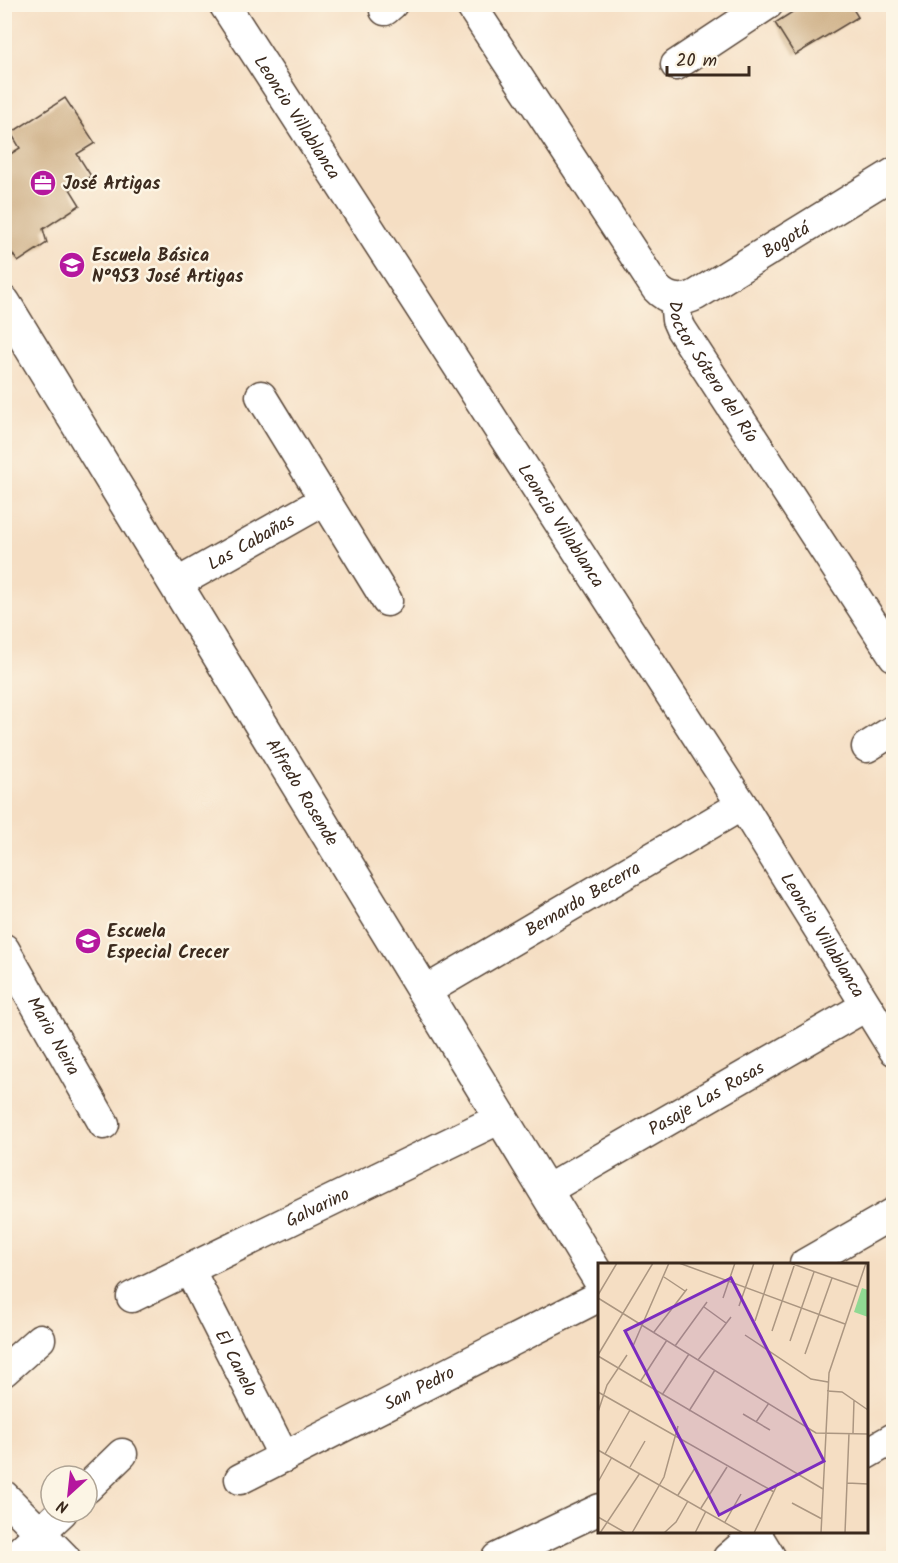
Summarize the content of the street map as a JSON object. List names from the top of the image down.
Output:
{
  "streets": {
    "street": [
      "Leoncio Villablanca",
      "Bogotá",
      "Doctor Sótero del Río",
      "Las Cabañas",
      "Alfredo Rosende",
      "Bernardo Becerra",
      "Mario Neira",
      "Pasaje Las Rosas",
      "Galvarino",
      "El Canelo",
      "San Pedro"
    ]
  },
  "crossings": [
    ["Leoncio Villablanca", "Bernardo Becerra"],
    ["Leoncio Villablanca", "Pasaje Las Rosas"],
    ["Bogotá", "Doctor Sótero del Río"],
    ["Las Cabañas", "Alfredo Rosende"],
    ["Alfredo Rosende", "Bernardo Becerra"],
    ["Alfredo Rosende", "Pasaje Las Rosas"],
    ["Alfredo Rosende", "Galvarino"],
    ["Galvarino", "El Canelo"],
    ["El Canelo", "San Pedro"]
  ],
  "places": {
    "office": ["José Artigas"],
    "school or university": ["Escuela Básica N°953 José Artigas", "Escuela Especial Crecer"]
  },
  "scale_bar": "20 m",
  "north": "bottom left"
}
